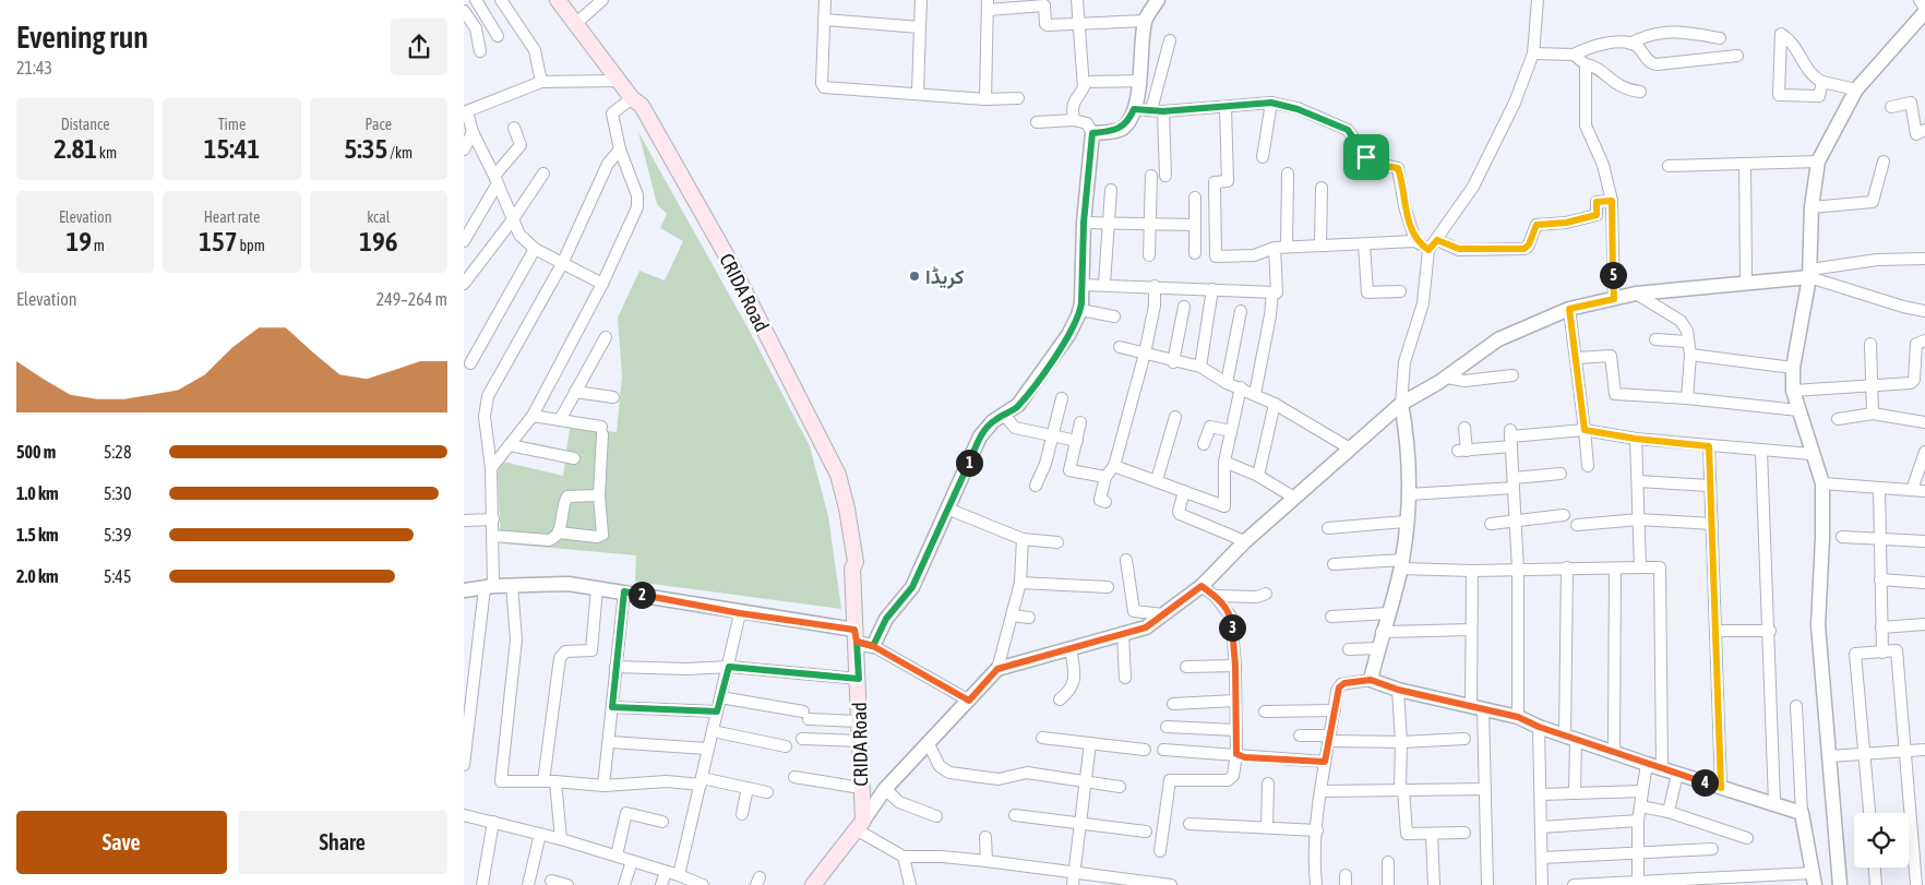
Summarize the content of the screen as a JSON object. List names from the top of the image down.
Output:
{
  "streets": {
    "main road": ["CRIDA Road"]
  },
  "places": ["کریڈا"],
  "page": {
    "heading": ["Evening run", "21:43"],
    "stats": [
      ["Distance", "2.81 km"],
      ["Time", "15:41"],
      ["Pace", "5:35 /km"],
      ["Elevation", "19 m"],
      ["Heart rate", "157 bpm"],
      ["kcal", "196"]
    ],
    "pins": [
      "5",
      "1",
      "2",
      "3",
      "4"
    ],
    "chart": ["Elevation", "249–264 m"],
    "list": [
      {
        "name": "500 m",
        "note": "5:28"
      },
      {
        "name": "1.0 km",
        "note": "5:30"
      },
      {
        "name": "1.5 km",
        "note": "5:39"
      },
      {
        "name": "2.0 km",
        "note": "5:45"
      }
    ],
    "buttons": ["Save", "Share"]
  }
}
